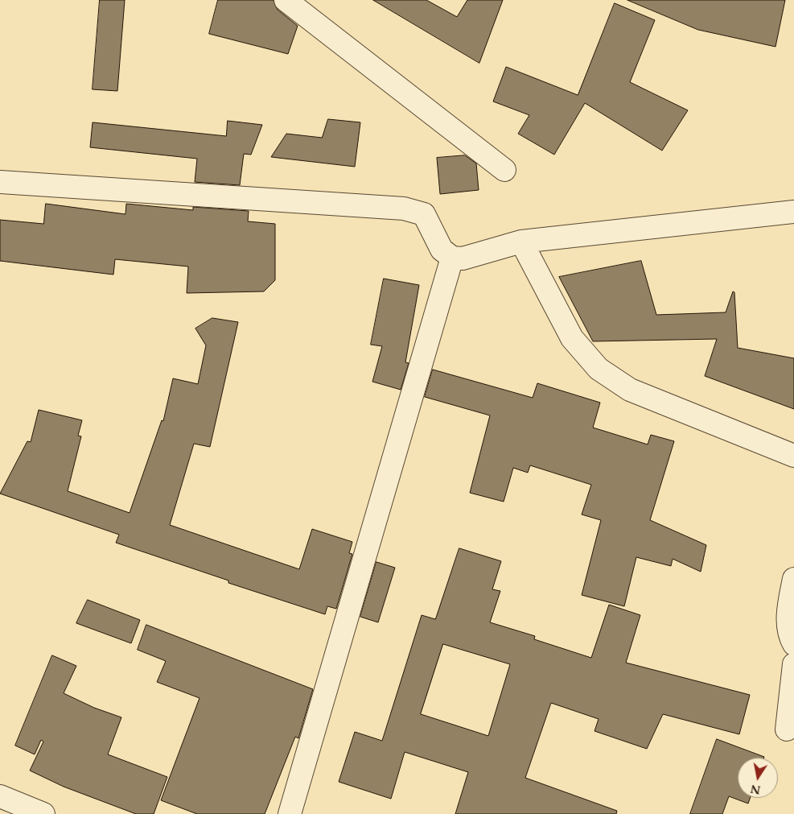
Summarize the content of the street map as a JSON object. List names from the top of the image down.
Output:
{
  "north": "bottom"
}
